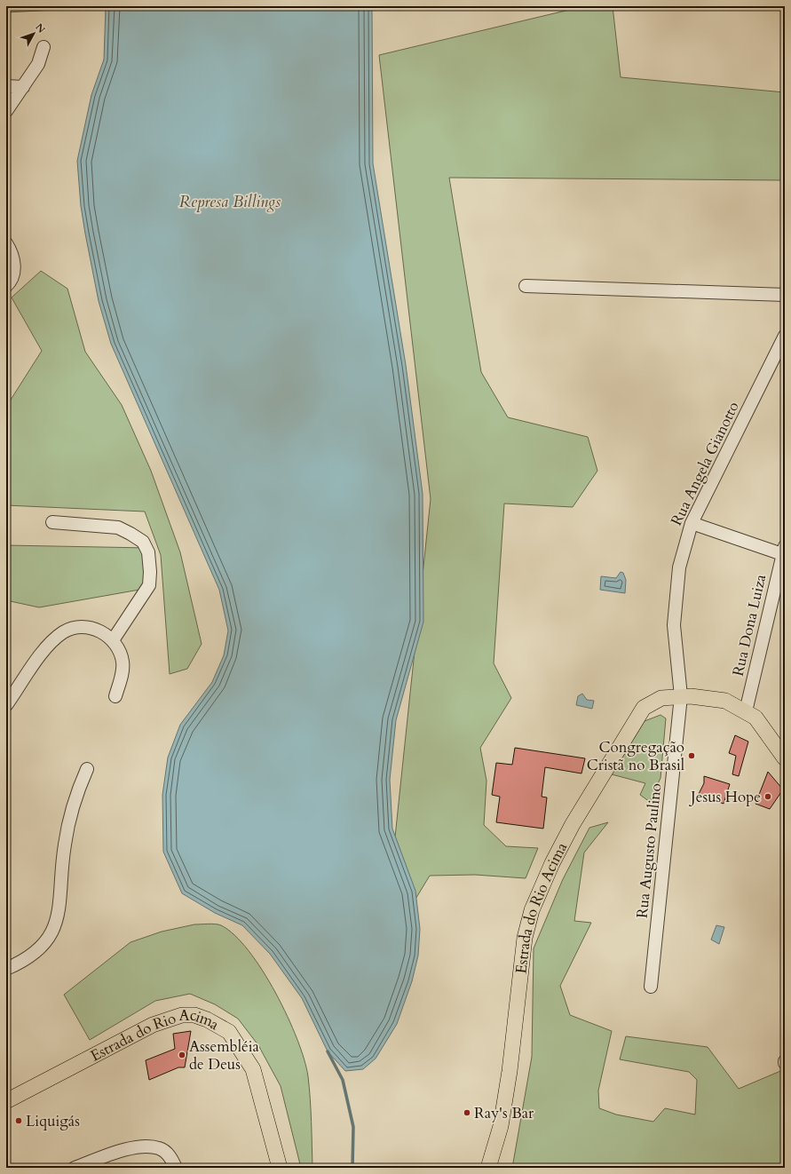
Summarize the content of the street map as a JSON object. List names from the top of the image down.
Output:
{
  "streets": {
    "main road": ["Estrada do Rio Acima"],
    "street": ["Rua Angela Gianotto", "Rua Dona Luiza", "Rua Augusto Paulino"]
  },
  "crossings": [
    ["Rua Angela Gianotto", "Rua Augusto Paulino"],
    ["Rua Angela Gianotto", "Estrada do Rio Acima"],
    ["Rua Dona Luiza", "Estrada do Rio Acima"],
    ["Rua Augusto Paulino", "Estrada do Rio Acima"]
  ],
  "water": ["Represa Billings"],
  "places": [
    "Congregação Cristã no Brasil",
    "Jesus Hope",
    "Assembléia de Deus",
    "Ray's Bar",
    "Liquigás"
  ],
  "north": "top right"
}
